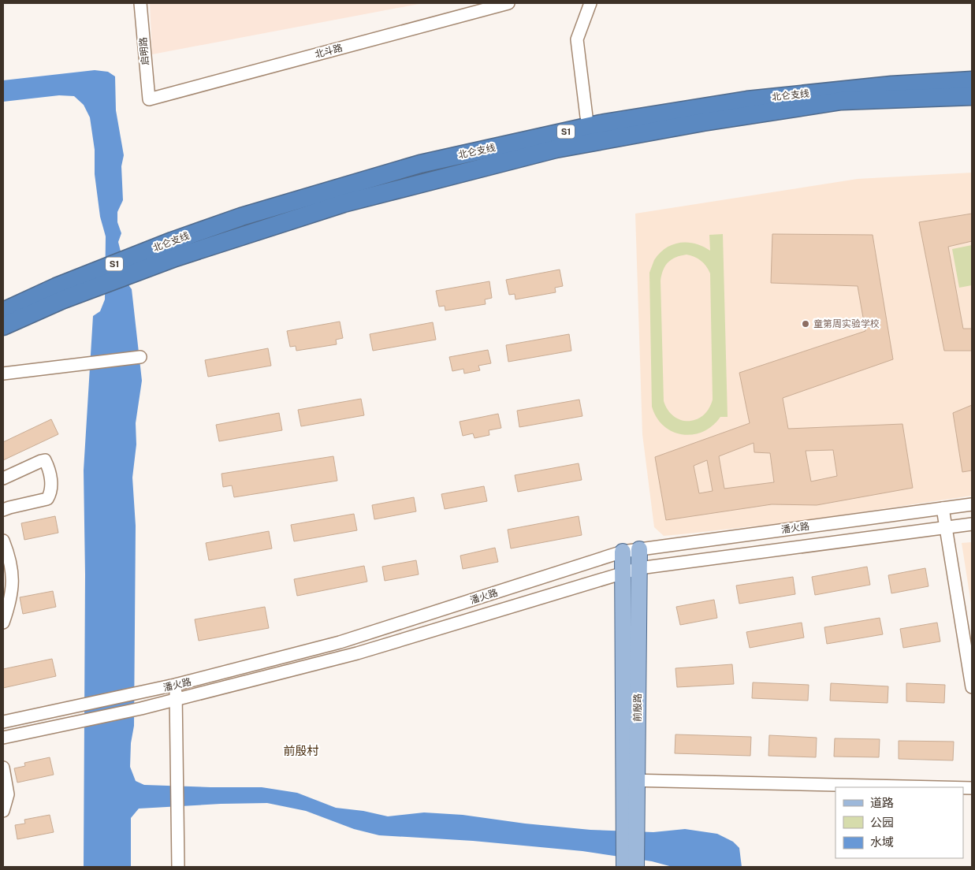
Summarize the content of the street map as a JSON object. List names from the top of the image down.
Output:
{
  "streets": {
    "highway": ["北仑支线", "S1"],
    "main road": ["前殷路"],
    "street": ["启明路", "北斗路", "潘火路"]
  },
  "crossings": [
    ["启明路", "北斗路"],
    ["潘火路", "前殷路"]
  ],
  "districts": ["前殷村"],
  "places": ["童第周实验学校"],
  "legend": ["道路", "公园", "水域"]
}
